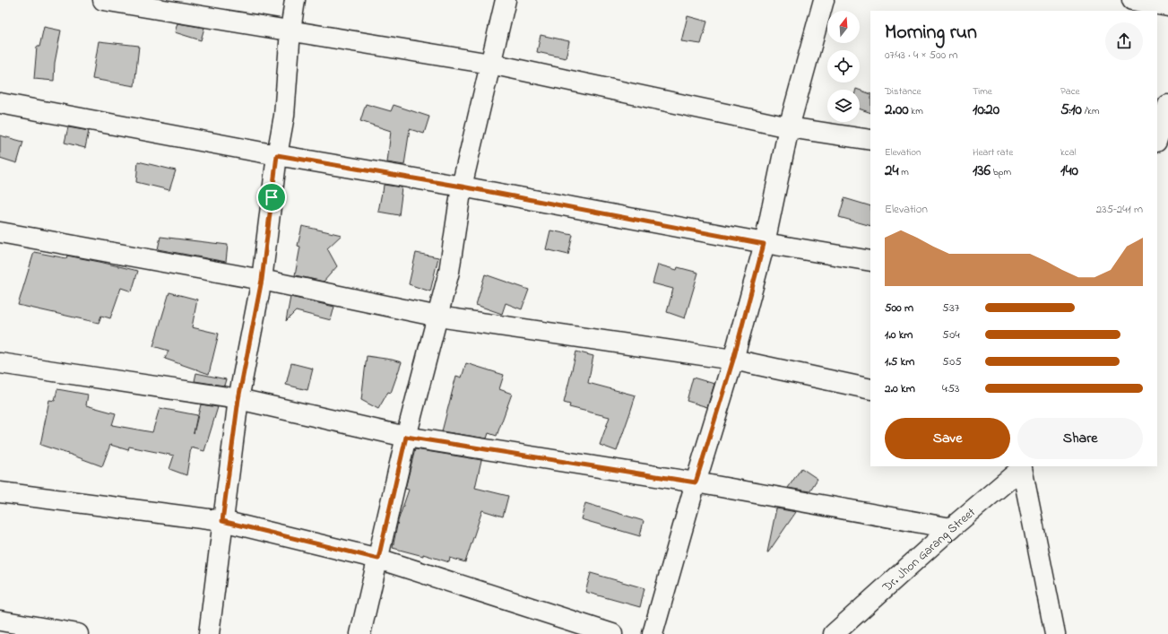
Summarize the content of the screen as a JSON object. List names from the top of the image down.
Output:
{
  "streets": {
    "street": ["Dr. Jhon Garang Street"]
  },
  "north": "top",
  "page": {
    "heading": ["Morning run", "07:43 · 4 × 500 m"],
    "stats": [
      ["Distance", "2.00 km"],
      ["Time", "10:20"],
      ["Pace", "5:10 /km"],
      ["Elevation", "24 m"],
      ["Heart rate", "136 bpm"],
      ["kcal", "140"]
    ],
    "chart": ["Elevation", "235–241 m"],
    "list": [
      {
        "name": "500 m",
        "note": "5:37"
      },
      {
        "name": "1.0 km",
        "note": "5:04"
      },
      {
        "name": "1.5 km",
        "note": "5:05"
      },
      {
        "name": "2.0 km",
        "note": "4:53"
      }
    ],
    "buttons": ["Save", "Share"]
  }
}
